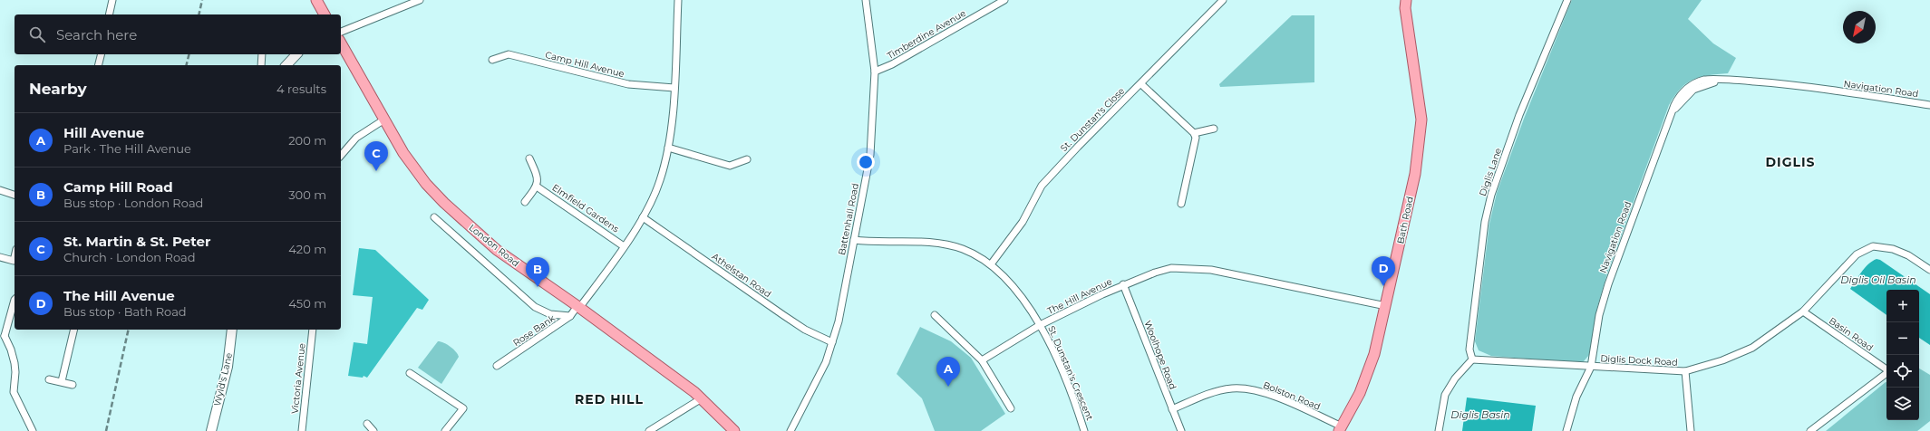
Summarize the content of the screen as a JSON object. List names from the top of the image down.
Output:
{
  "streets": {
    "main road": ["Bath Road", "London Road", "Wyld's Lane"],
    "street": [
      "Timberdine Avenue",
      "Camp Hill Avenue",
      "Navigation Road",
      "St. Dunstan's Close",
      "Diglis Lane",
      "Elmfield Gardens",
      "Battenhall Road",
      "Athelstan Road",
      "The Hill Avenue",
      "Rose Bank",
      "Basin Road",
      "Woolhope Road",
      "Diglis Dock Road",
      "St. Dunstan's Crescent",
      "Victoria Avenue",
      "Bolston Road"
    ]
  },
  "crossings": [
    ["Timberdine Avenue", "Battenhall Road"],
    ["Camp Hill Avenue", "Rose Bank"],
    ["Navigation Road", "Diglis Dock Road"],
    ["St. Dunstan's Close", "St. Dunstan's Crescent"],
    ["Diglis Lane", "Diglis Dock Road"],
    ["Elmfield Gardens", "Rose Bank"],
    ["Battenhall Road", "Athelstan Road"],
    ["Battenhall Road", "St. Dunstan's Crescent"],
    ["Bath Road", "The Hill Avenue"],
    ["Bath Road", "Bolston Road"],
    ["London Road", "Rose Bank"],
    ["Athelstan Road", "Rose Bank"],
    ["The Hill Avenue", "Woolhope Road"],
    ["The Hill Avenue", "St. Dunstan's Crescent"],
    ["Basin Road", "Diglis Dock Road"],
    ["Woolhope Road", "Bolston Road"]
  ],
  "districts": ["DIGLIS", "RED HILL"],
  "water": ["Diglis Oil Basin", "Diglis Basin"],
  "north": "bottom left",
  "page": {
    "search": "Search here",
    "heading": ["Nearby", "4 results"],
    "list": [
      {
        "mark": "A",
        "name": "Hill Avenue",
        "note": "Park · The Hill Avenue",
        "value": "200 m"
      },
      {
        "mark": "B",
        "name": "Camp Hill Road",
        "note": "Bus stop · London Road",
        "value": "300 m"
      },
      {
        "mark": "C",
        "name": "St. Martin & St. Peter",
        "note": "Church · London Road",
        "value": "420 m"
      },
      {
        "mark": "D",
        "name": "The Hill Avenue",
        "note": "Bus stop · Bath Road",
        "value": "450 m"
      }
    ],
    "pins": [
      "C",
      "D",
      "B",
      "A"
    ],
    "map_buttons": ["+", "−"]
  }
}
